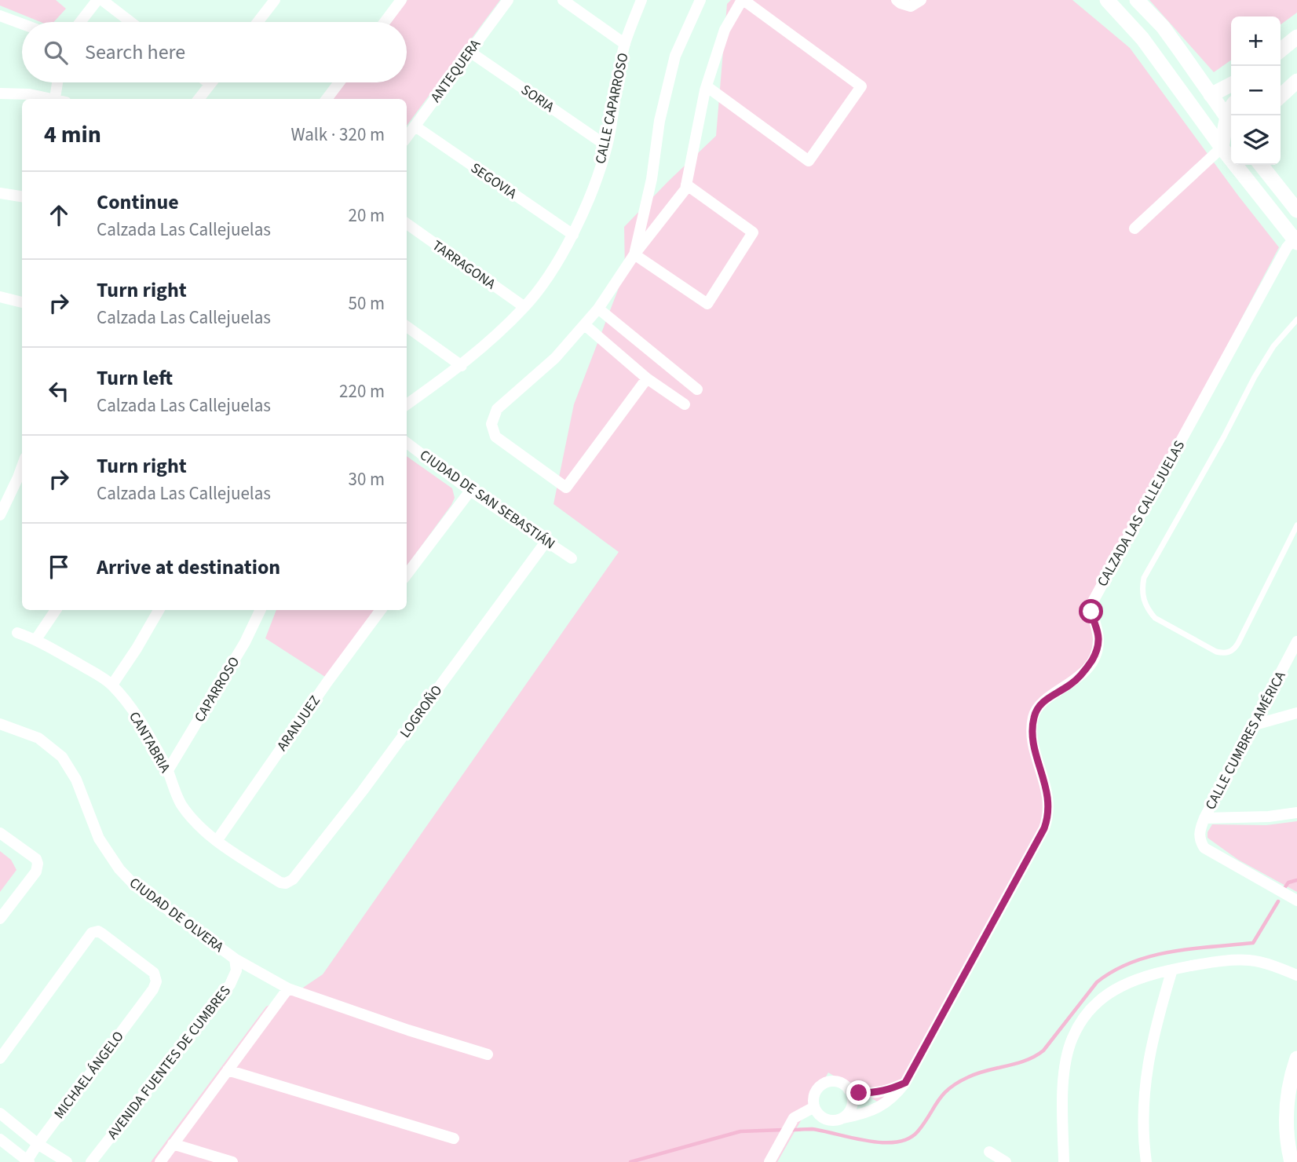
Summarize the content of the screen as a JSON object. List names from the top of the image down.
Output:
{
  "streets": {
    "street": [
      "ANTEQUERA",
      "SORIA",
      "CALLE CAPARROSO",
      "SEGOVIA",
      "TARRAGONA",
      "CIUDAD DE SAN SEBASTIÁN",
      "CALZADA LAS CALLEJUELAS",
      "CAPARROSO",
      "LOGROÑO",
      "ARANJUEZ",
      "CALLE CUMBRES AMÉRICA",
      "CANTABRIA",
      "CIUDAD DE OLVERA",
      "AVENIDA FUENTES DE CUMBRES",
      "MICHAEL ÁNGELO"
    ]
  },
  "crossings": [
    ["ANTEQUERA", "SORIA"],
    ["ANTEQUERA", "SEGOVIA"],
    ["SORIA", "CALLE CAPARROSO"],
    ["CALLE CAPARROSO", "SEGOVIA"],
    ["CALLE CAPARROSO", "TARRAGONA"],
    ["CIUDAD DE SAN SEBASTIÁN", "LOGROÑO"],
    ["CAPARROSO", "CANTABRIA"],
    ["LOGROÑO", "CANTABRIA"],
    ["ARANJUEZ", "CANTABRIA"],
    ["CIUDAD DE OLVERA", "AVENIDA FUENTES DE CUMBRES"]
  ],
  "page": {
    "map_buttons": ["+", "−"],
    "search": "Search here",
    "heading": ["4 min", "Walk · 320 m"],
    "list": [
      ["Continue", "Calzada Las Callejuelas", "20 m"],
      ["Turn right", "Calzada Las Callejuelas", "50 m"],
      ["Turn left", "Calzada Las Callejuelas", "220 m"],
      ["Turn right", "Calzada Las Callejuelas", "30 m"],
      "Arrive at destination"
    ]
  }
}
